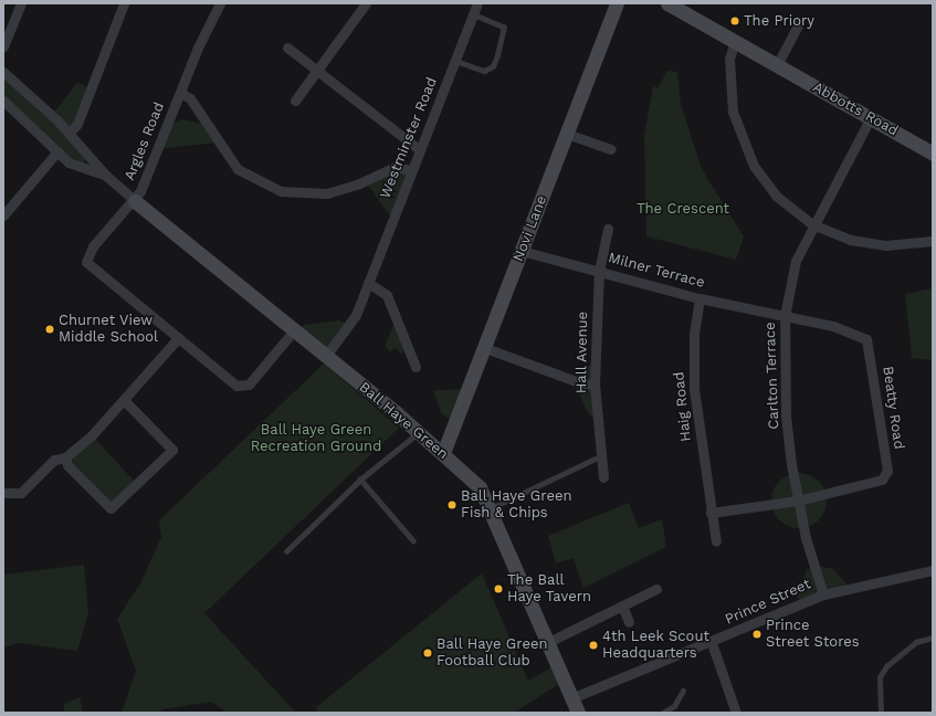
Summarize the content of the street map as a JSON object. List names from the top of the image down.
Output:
{
  "streets": {
    "street": [
      "Abbotts Road",
      "Westminster Road",
      "Argles Road",
      "Novi Lane",
      "Milner Terrace",
      "Hall Avenue",
      "Carlton Terrace",
      "Haig Road",
      "Beatty Road",
      "Ball Haye Green",
      "Prince Street"
    ]
  },
  "crossings": [
    ["Abbotts Road", "Carlton Terrace"],
    ["Westminster Road", "Argles Road"],
    ["Westminster Road", "Ball Haye Green"],
    ["Argles Road", "Ball Haye Green"],
    ["Novi Lane", "Milner Terrace"],
    ["Novi Lane", "Ball Haye Green"],
    ["Milner Terrace", "Hall Avenue"],
    ["Milner Terrace", "Carlton Terrace"],
    ["Milner Terrace", "Haig Road"],
    ["Milner Terrace", "Beatty Road"],
    ["Carlton Terrace", "Beatty Road"],
    ["Carlton Terrace", "Prince Street"],
    ["Ball Haye Green", "Prince Street"]
  ],
  "parks": ["The Crescent", "Ball Haye Green Recreation Ground"],
  "places": [
    "The Priory",
    "Churnet View Middle School",
    "Ball Haye Green Fish & Chips",
    "The Ball Haye Tavern",
    "Prince Street Stores",
    "4th Leek Scout Headquarters",
    "Ball Haye Green Football Club"
  ]
}
